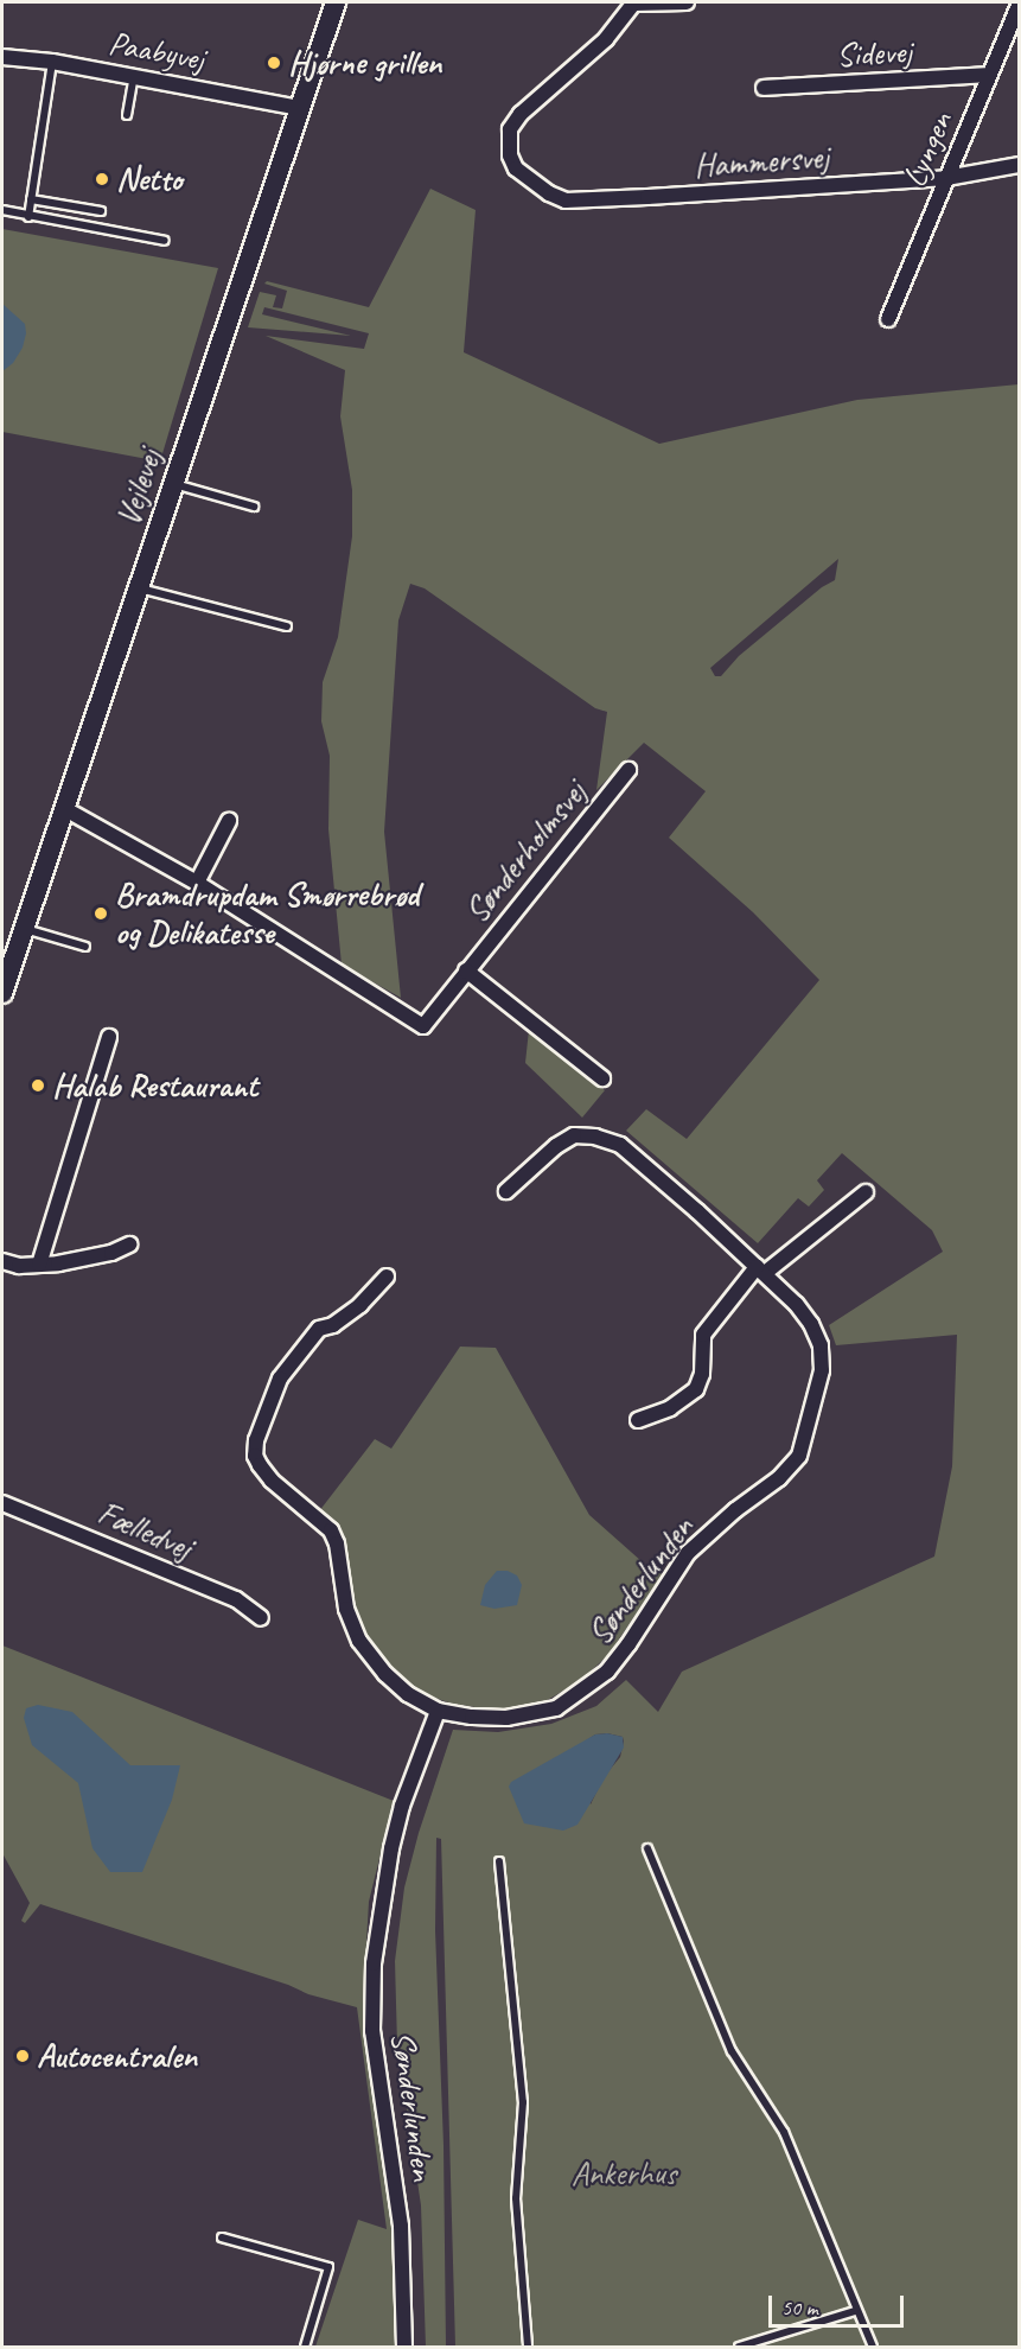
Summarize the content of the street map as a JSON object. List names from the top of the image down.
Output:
{
  "streets": {
    "street": [
      "Paabyvej",
      "Sidevej",
      "Lyngen",
      "Hammersvej",
      "Vejlevej",
      "Sønderholmsvej",
      "Fælledvej",
      "Sønderlunden"
    ]
  },
  "crossings": [
    ["Paabyvej", "Vejlevej"],
    ["Sidevej", "Lyngen"],
    ["Lyngen", "Hammersvej"],
    ["Vejlevej", "Sønderholmsvej"]
  ],
  "parks": ["Ankerhus"],
  "places": [
    "Hjørne grillen",
    "Netto",
    "Bramdrupdam Smørrebrød og Delikatesse",
    "Halab Restaurant",
    "Autocentralen"
  ],
  "scale_bar": "50 m"
}
